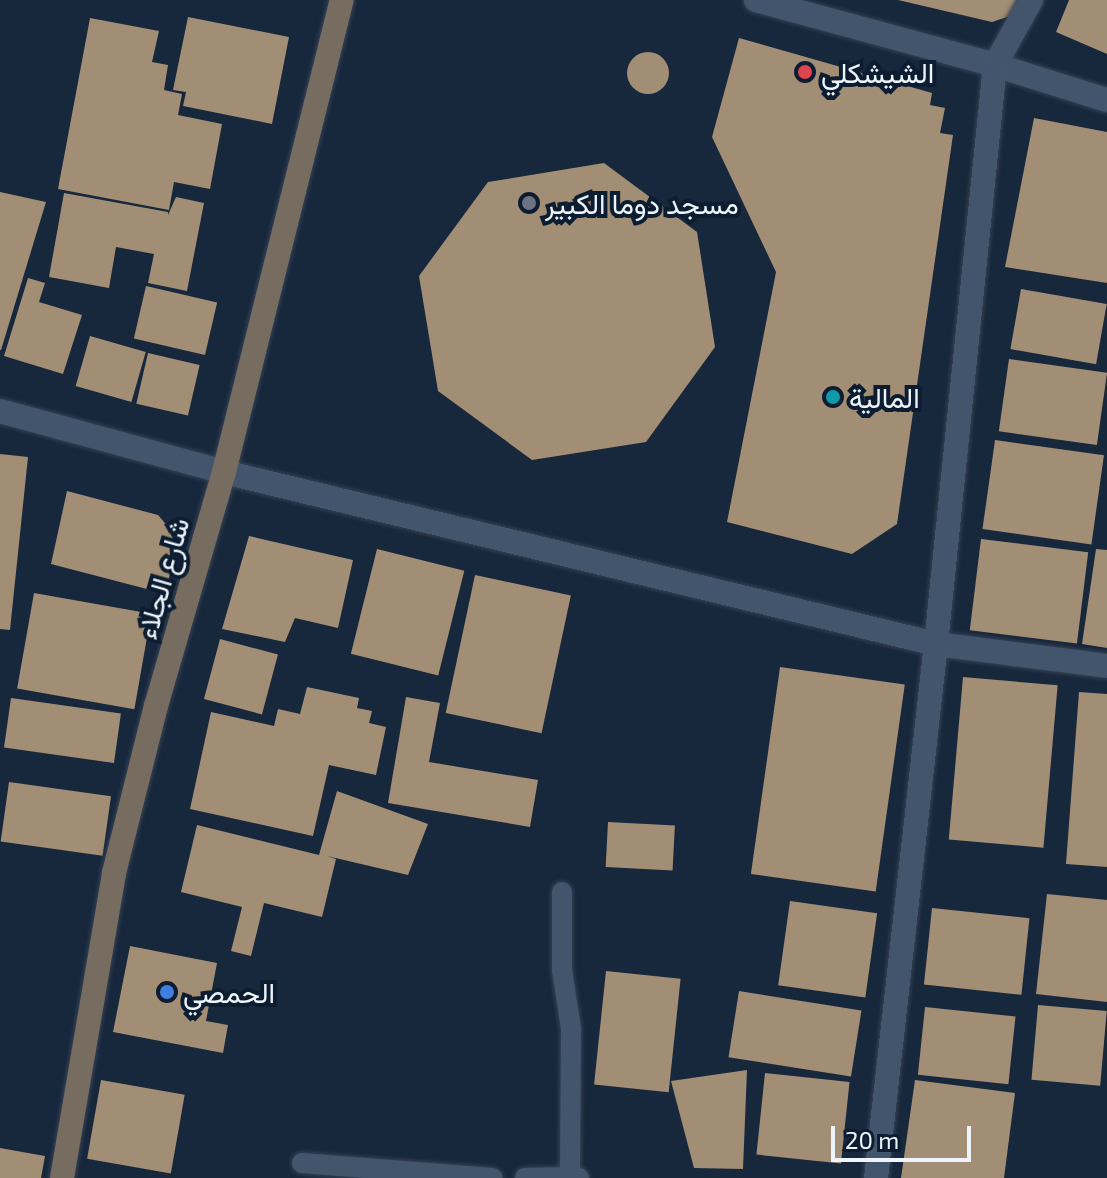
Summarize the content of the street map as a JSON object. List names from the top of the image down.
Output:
{
  "streets": {
    "street": ["شارع الجلاء"]
  },
  "places": [
    "الشيشكلي",
    "مسجد دوما الكبير",
    "المالية",
    "الحمصي"
  ],
  "scale_bar": "20 m"
}
